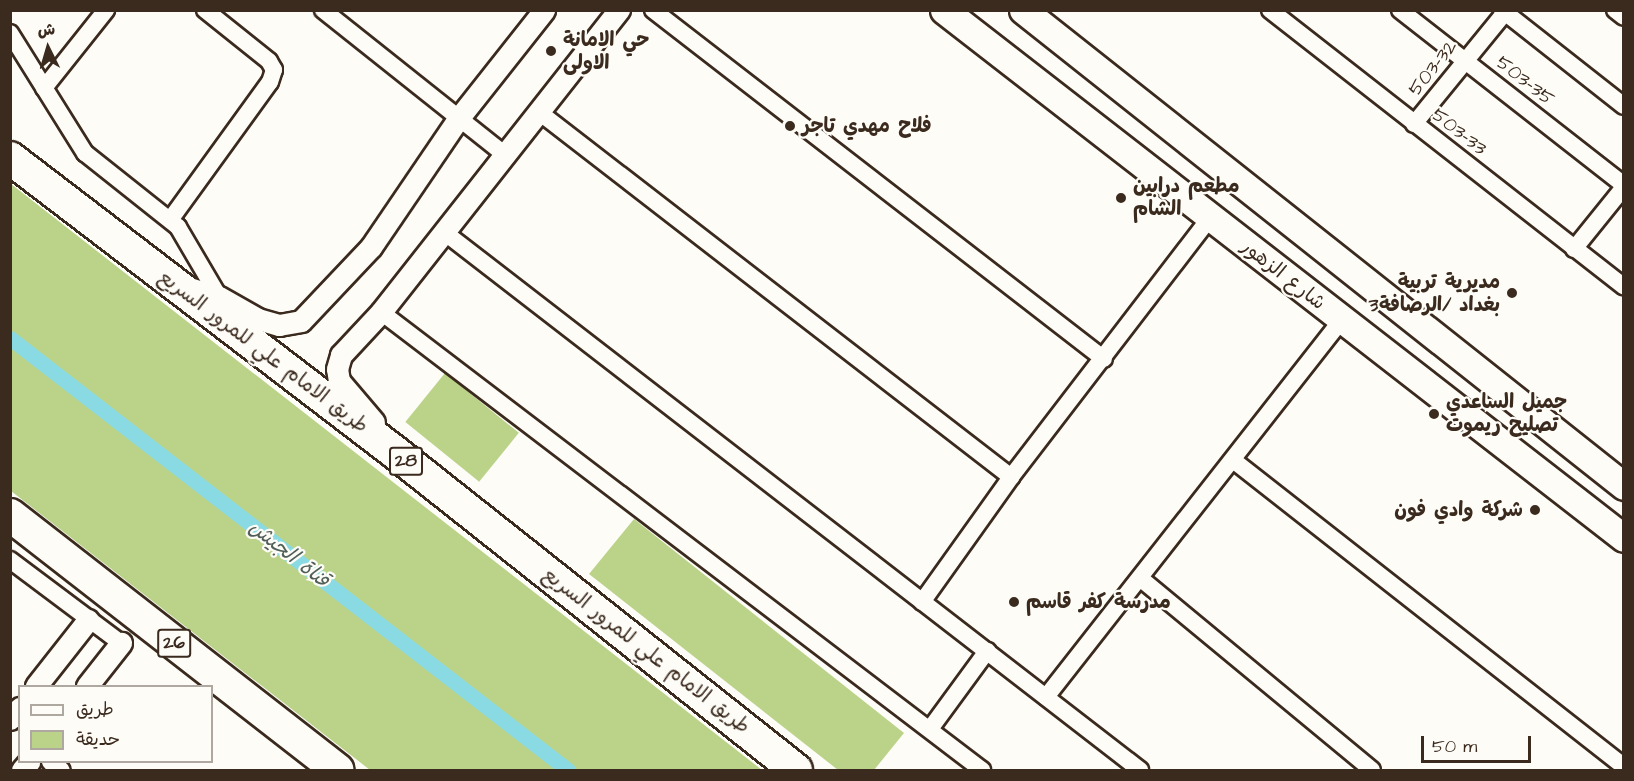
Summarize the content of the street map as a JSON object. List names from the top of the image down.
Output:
{
  "streets": {
    "highway": ["طريق الامام علي للمرور السريع", "28", "26"],
    "main road": ["شارع الزهور"],
    "street": ["503-32", "503-35", "503-33"]
  },
  "crossings": [
    ["503-32", "503-35"],
    ["503-32", "503-33"]
  ],
  "water": ["قناة الجيش"],
  "places": [
    "حي الامانة الاولى",
    "فلاح مهدي تاجر",
    "مطعم درابين الشام",
    "مديرية تربية بغداد /الرصافة3",
    "جميل الساعدي تصليح ريموت",
    "شركة وادي فون",
    "مدرسة كفر قاسم"
  ],
  "legend": ["طريق", "حديقة"],
  "scale_bar": "50 m",
  "north": "top"
}
